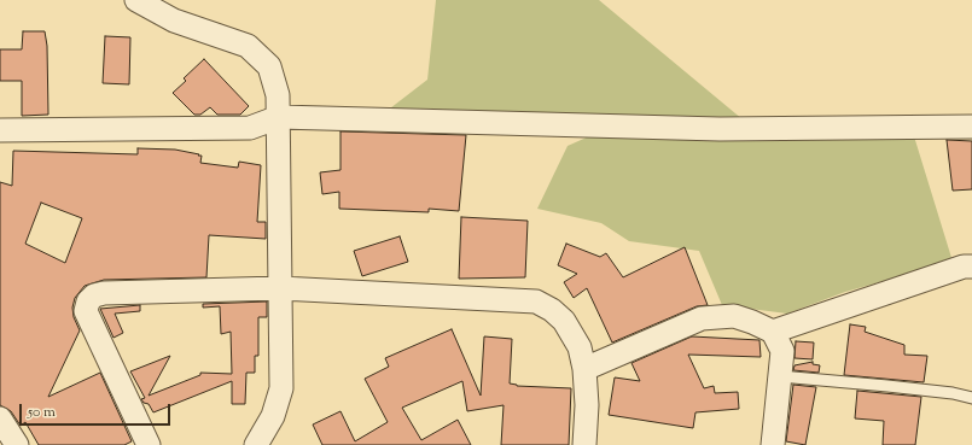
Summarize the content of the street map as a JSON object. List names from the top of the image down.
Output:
{
  "scale_bar": "50 m"
}
